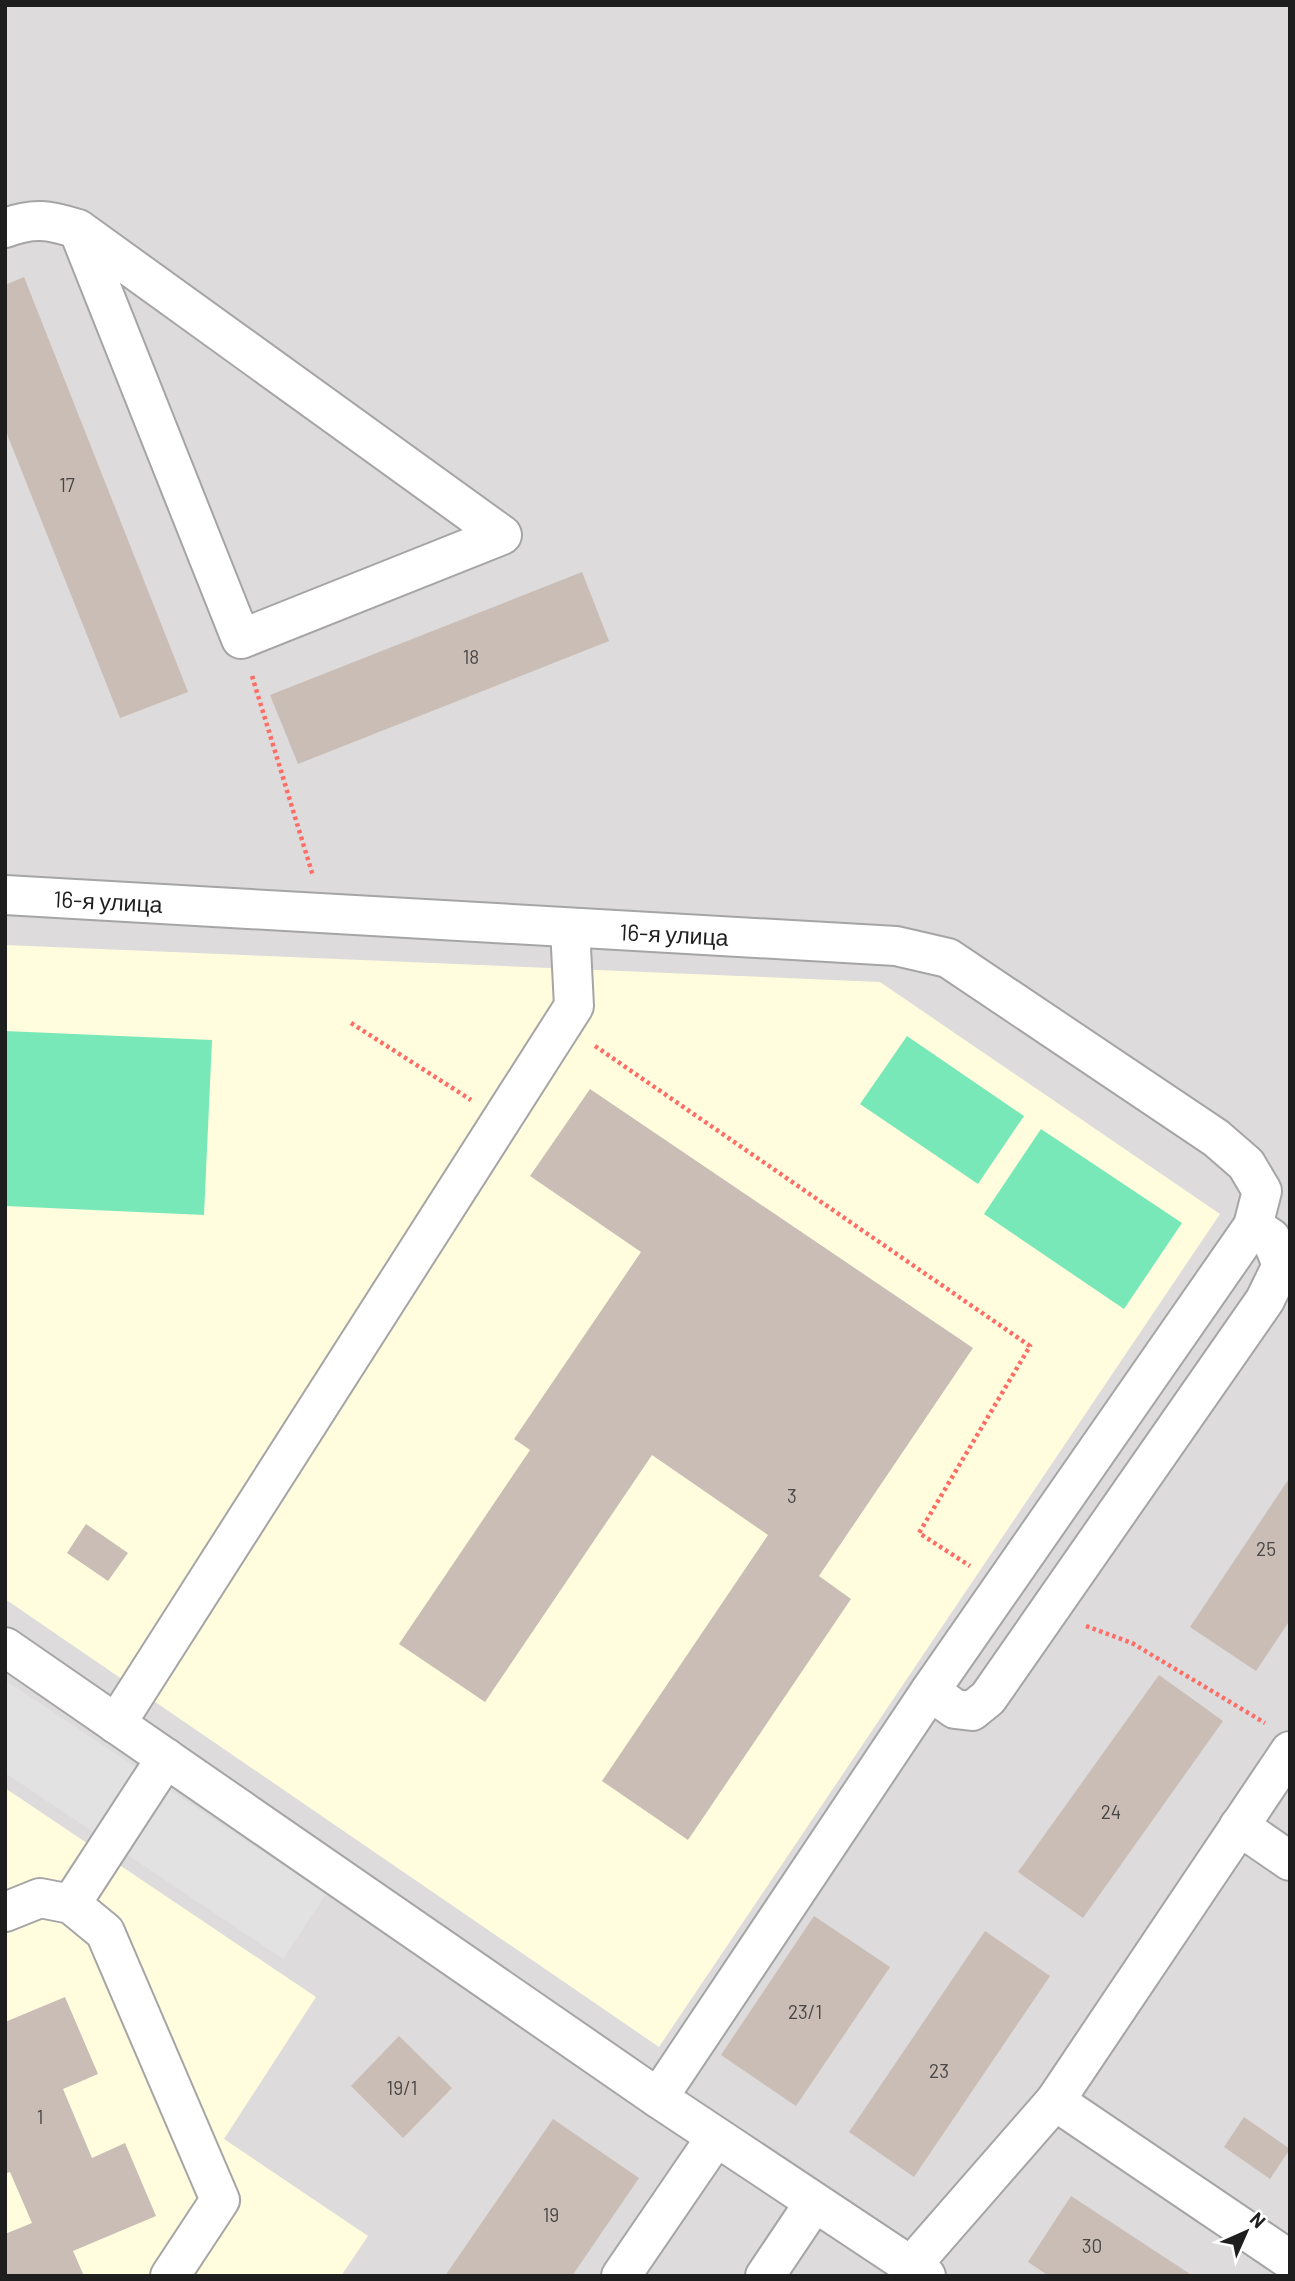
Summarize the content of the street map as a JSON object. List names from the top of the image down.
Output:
{
  "streets": {
    "street": ["16-я улица"]
  },
  "house_numbers": [
    "17",
    "18",
    "3",
    "25",
    "24",
    "23/1",
    "23",
    "19/1",
    "1",
    "19",
    "30"
  ],
  "north": "top right"
}
